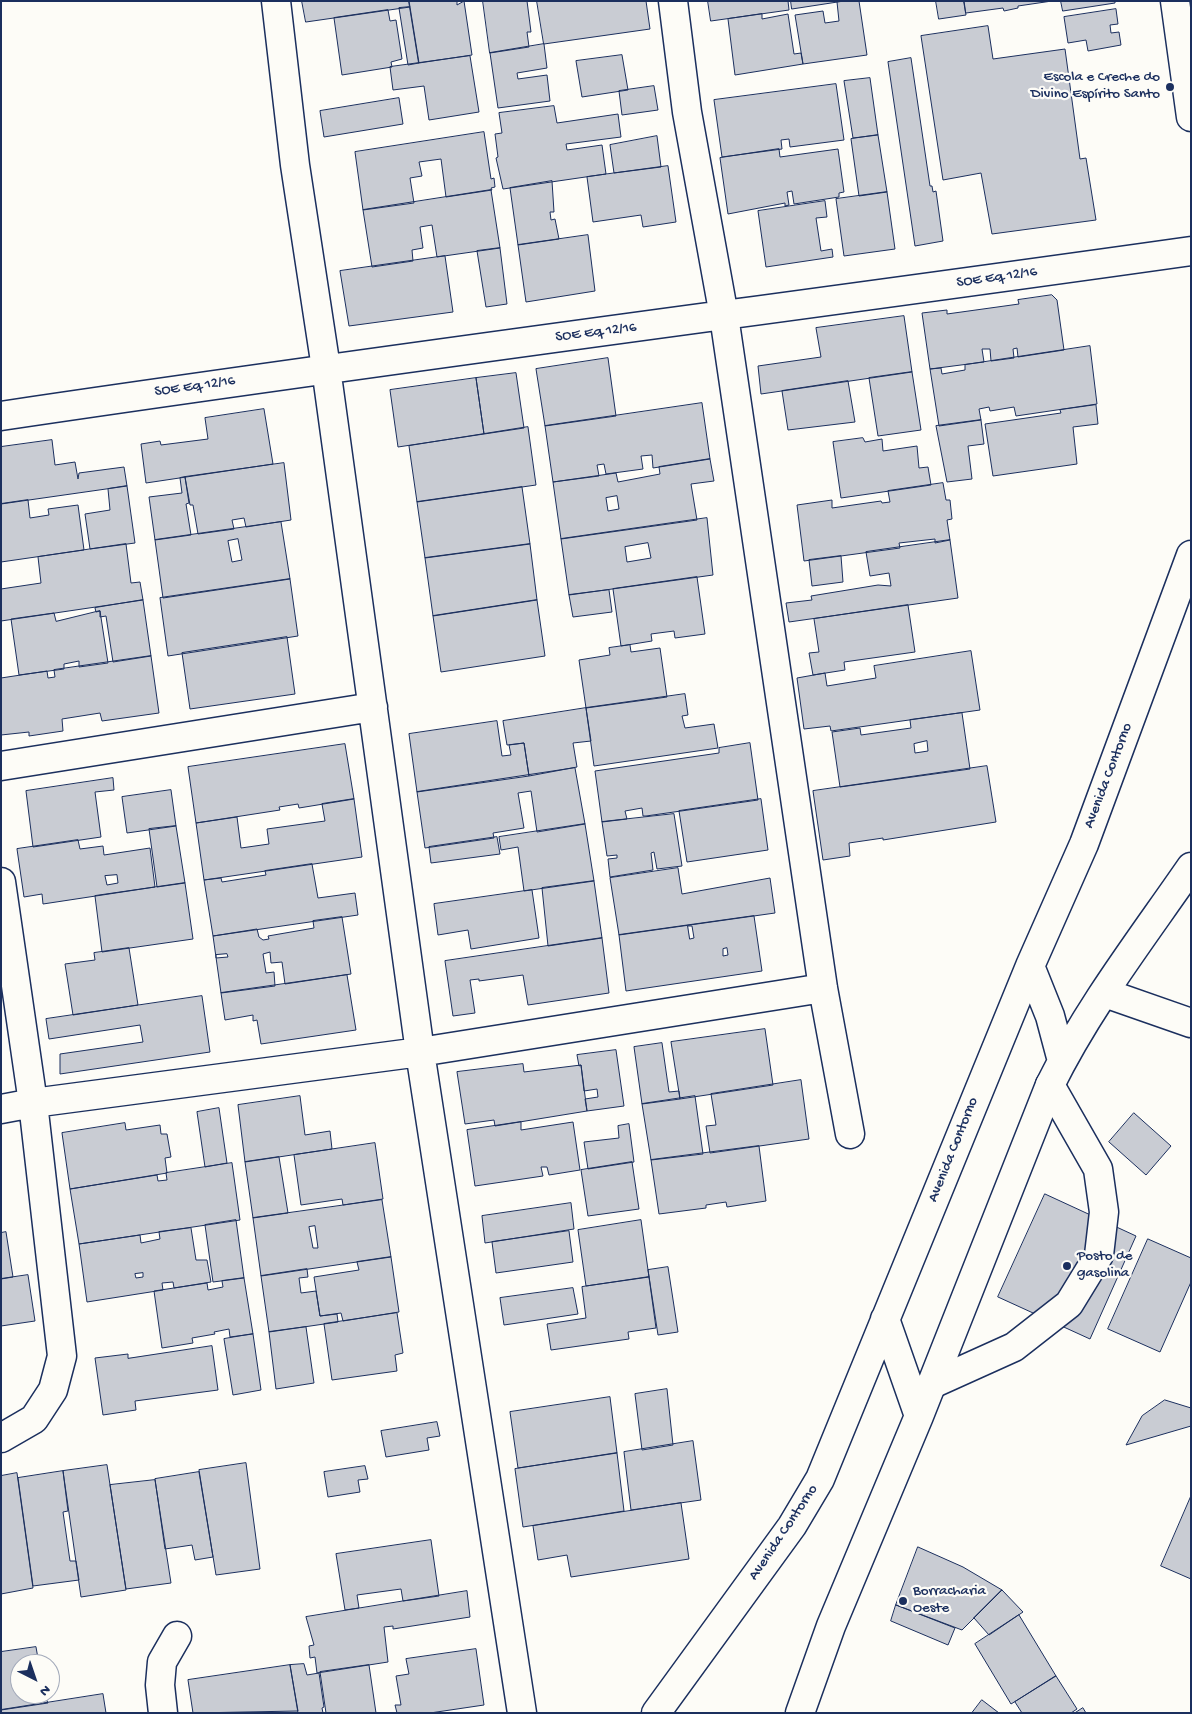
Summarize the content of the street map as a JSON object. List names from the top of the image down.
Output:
{
  "streets": {
    "street": ["SOE Eq 12/16", "Avenida Contorno"]
  },
  "places": ["Escola e Creche do Divino Espírito Santo", "Posto de gasolina", "Borracharia Oeste"],
  "north": "bottom right"
}
